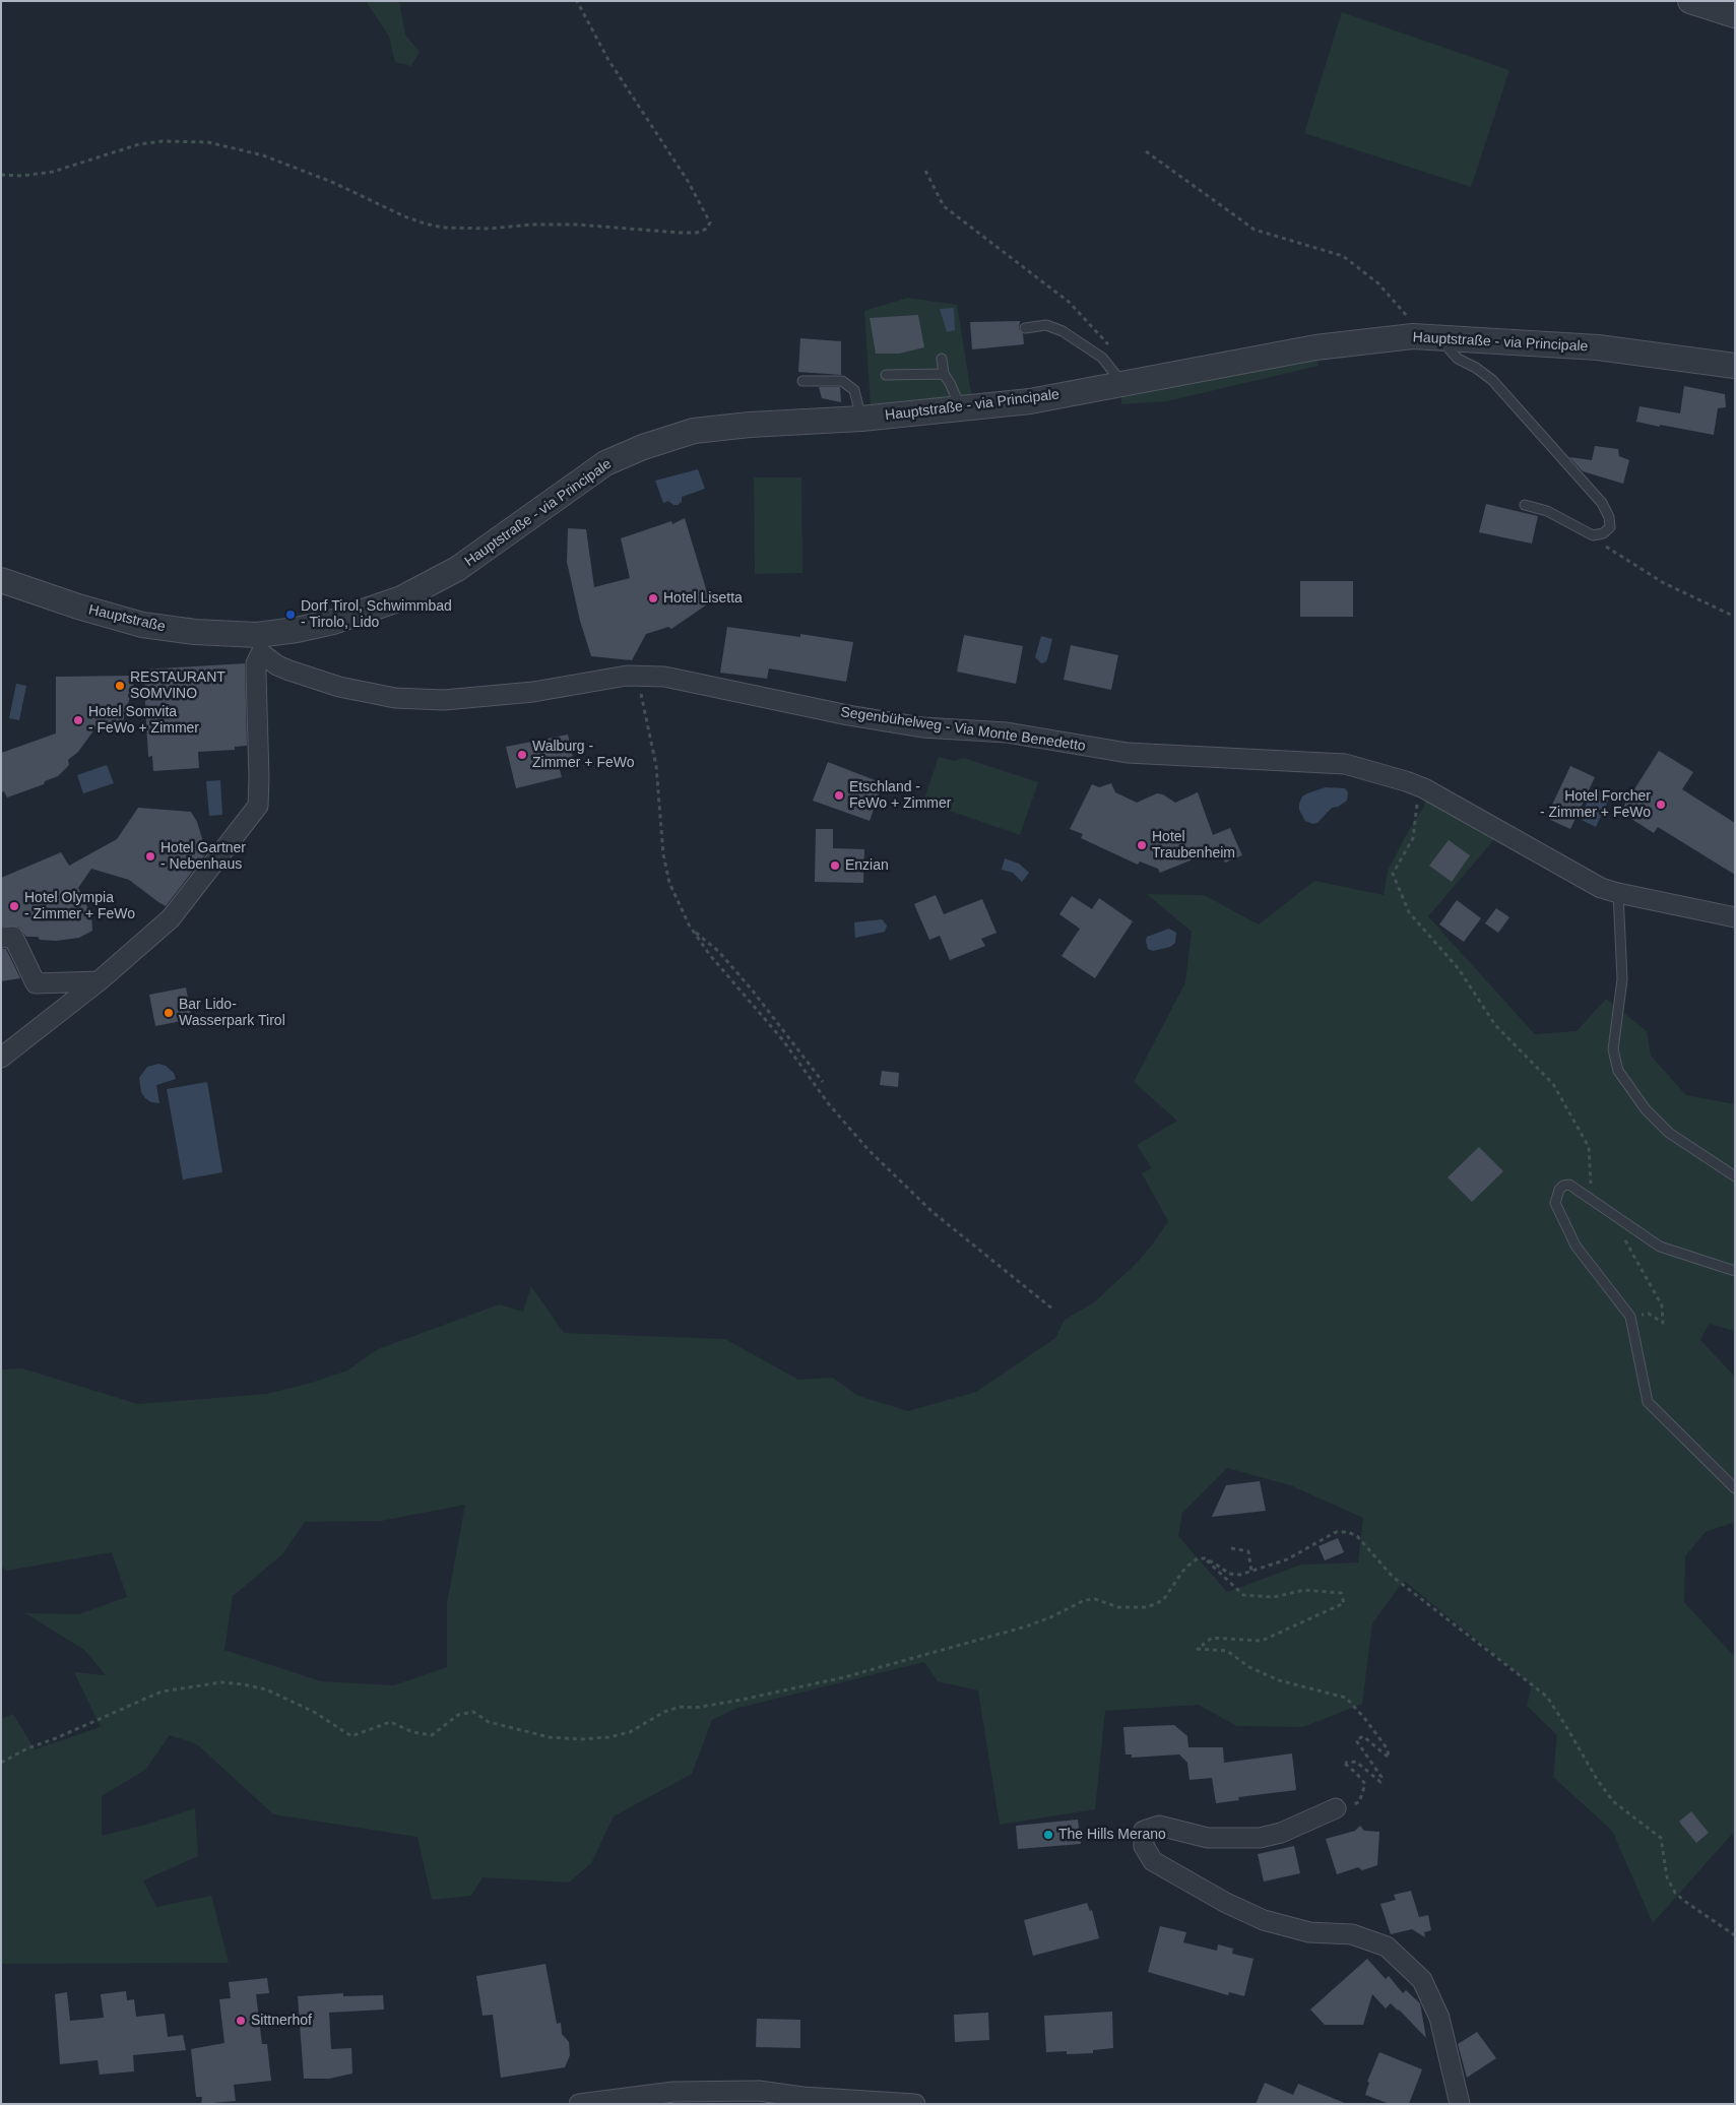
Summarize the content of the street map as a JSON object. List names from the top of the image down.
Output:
{
  "streets": {
    "street": ["Hauptstraße - via Principale", "Hauptstraße", "Segenbühelweg - Via Monte Benedetto"]
  },
  "crossings": [
    ["Hauptstraße - via Principale", "Hauptstraße"],
    ["Hauptstraße - via Principale", "Segenbühelweg - Via Monte Benedetto"],
    ["Hauptstraße", "Segenbühelweg - Via Monte Benedetto"]
  ],
  "places": [
    "Hotel Lisetta",
    "Dorf Tirol, Schwimmbad - Tirolo, Lido",
    "RESTAURANT SOMVINO",
    "Hotel Somvita - FeWo + Zimmer",
    "Walburg - Zimmer + FeWo",
    "Etschland - FeWo + Zimmer",
    "Hotel Forcher - Zimmer + FeWo",
    "Hotel Traubenheim",
    "Hotel Gartner - Nebenhaus",
    "Enzian",
    "Hotel Olympia - Zimmer + FeWo",
    "Bar Lido- Wasserpark Tirol",
    "The Hills Merano",
    "Sittnerhof"
  ]
}
